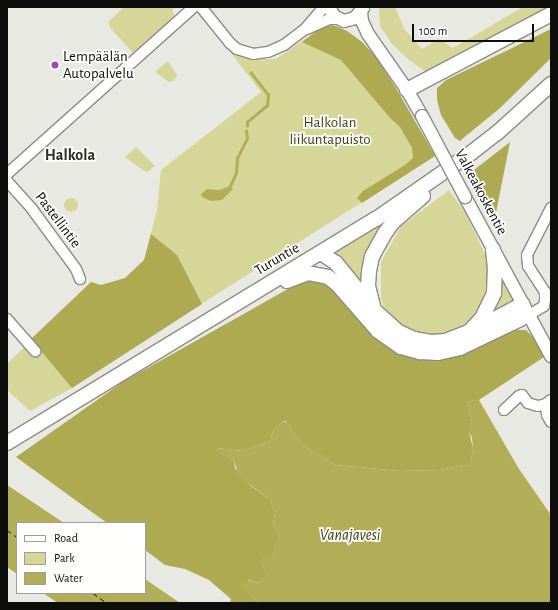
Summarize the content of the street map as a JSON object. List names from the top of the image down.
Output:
{
  "streets": {
    "main road": ["Turuntie"],
    "street": ["Valkeakoskentie", "Pastellintie"]
  },
  "districts": ["Halkola"],
  "water": ["Vanajavesi"],
  "parks": ["Halkolan liikuntapuisto"],
  "places": ["Lempäälän Autopalvelu"],
  "legend": ["Road", "Park", "Water"],
  "scale_bar": "100 m"
}
